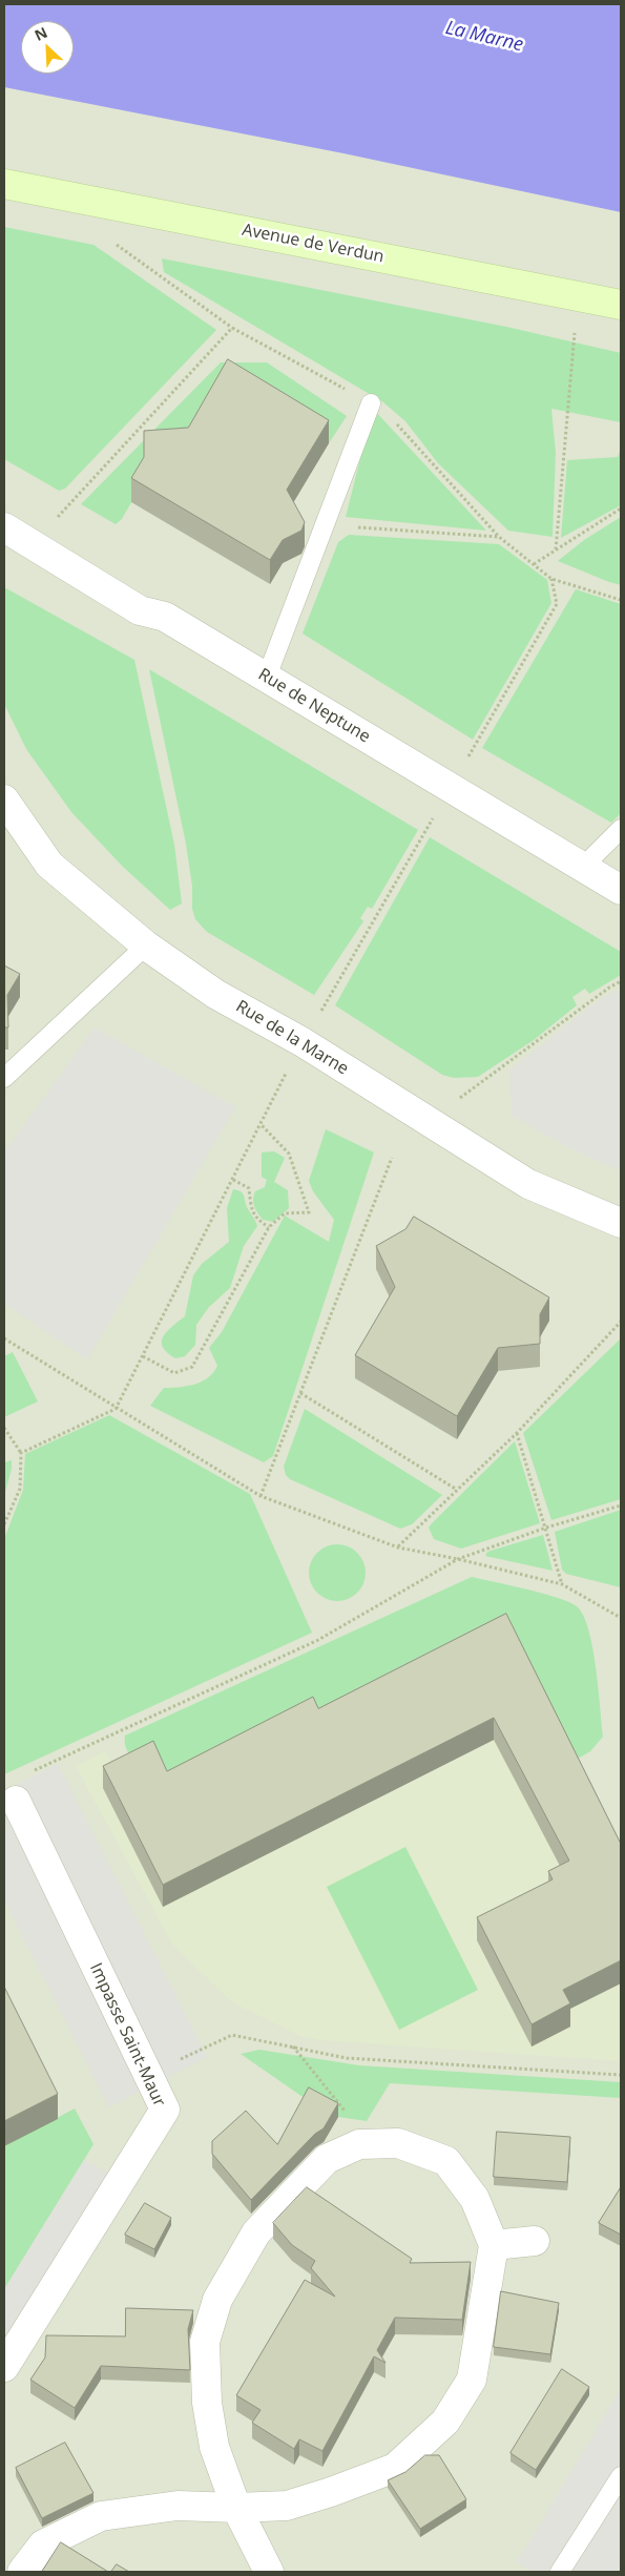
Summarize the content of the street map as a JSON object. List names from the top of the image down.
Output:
{
  "streets": {
    "street": [
      "Avenue de Verdun",
      "Rue de Neptune",
      "Rue de la Marne",
      "Impasse Saint-Maur"
    ]
  },
  "water": ["La Marne"],
  "north": "top left"
}
